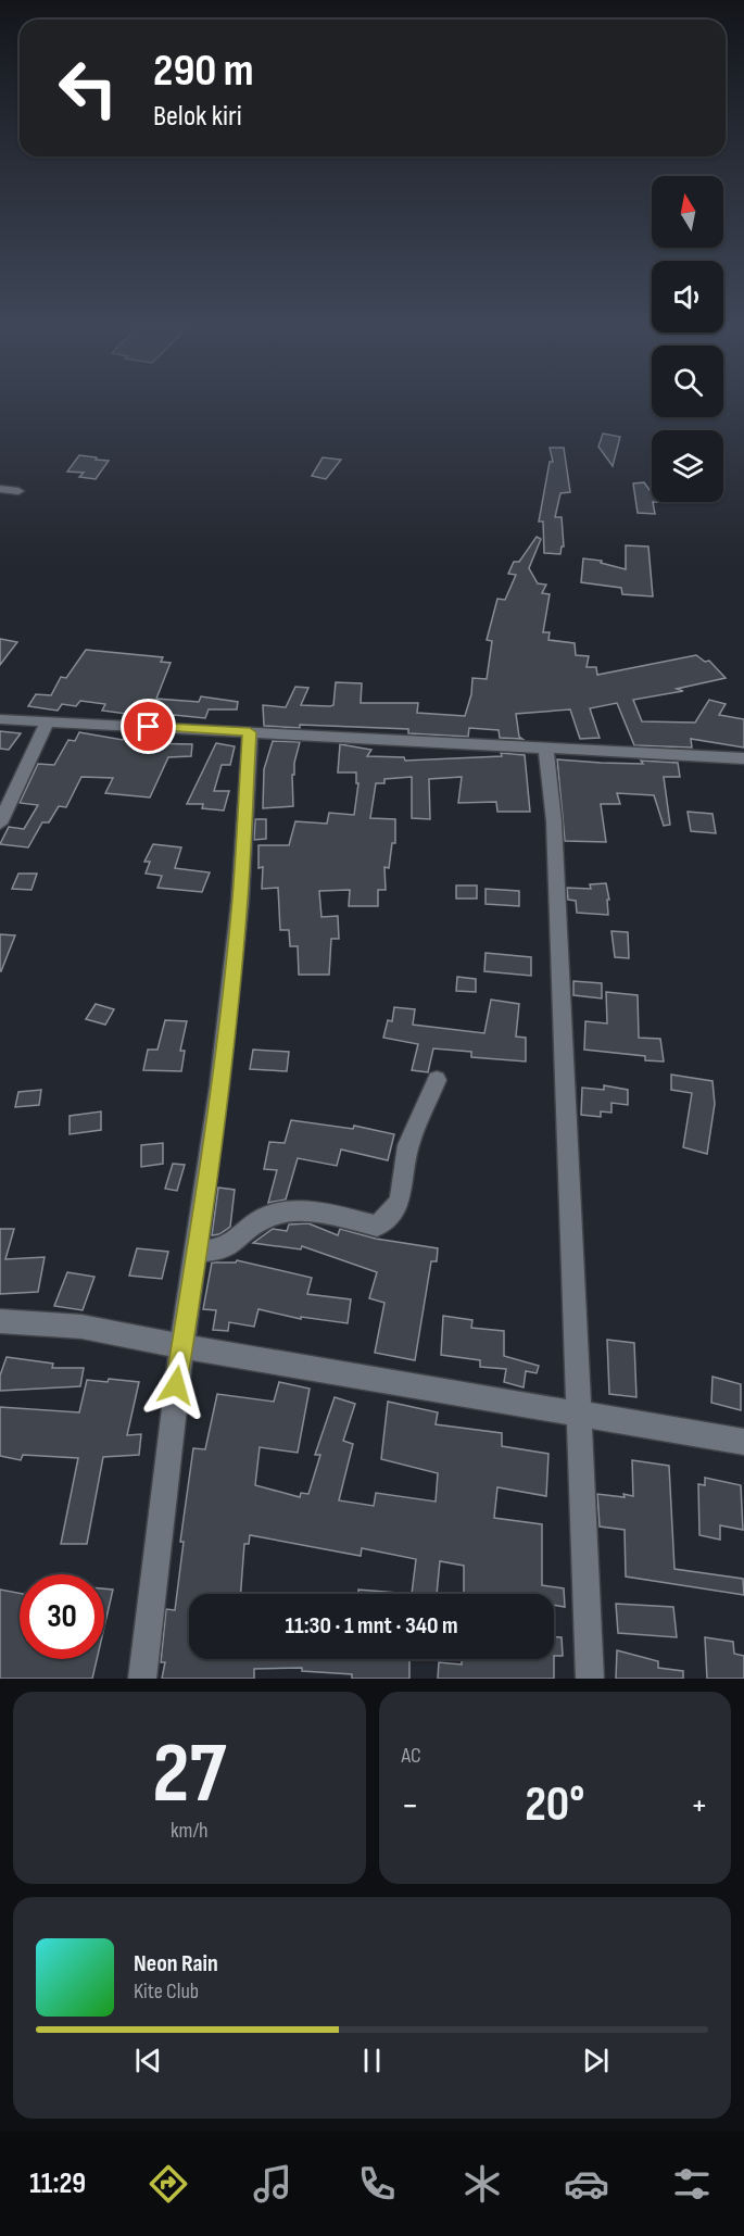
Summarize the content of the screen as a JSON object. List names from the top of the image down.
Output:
{
  "north": "top",
  "page": {
    "turn": ["290 m", "Belok kiri"],
    "limit": "30",
    "trip": "11:30 · 1 mnt · 340 m",
    "tile": [
      ["27", "km/h"],
      "AC"
    ],
    "heat": ["−", "20°", "+"],
    "song": ["Neon Rain", "Kite Club"],
    "tabs": "11:29"
  }
}
